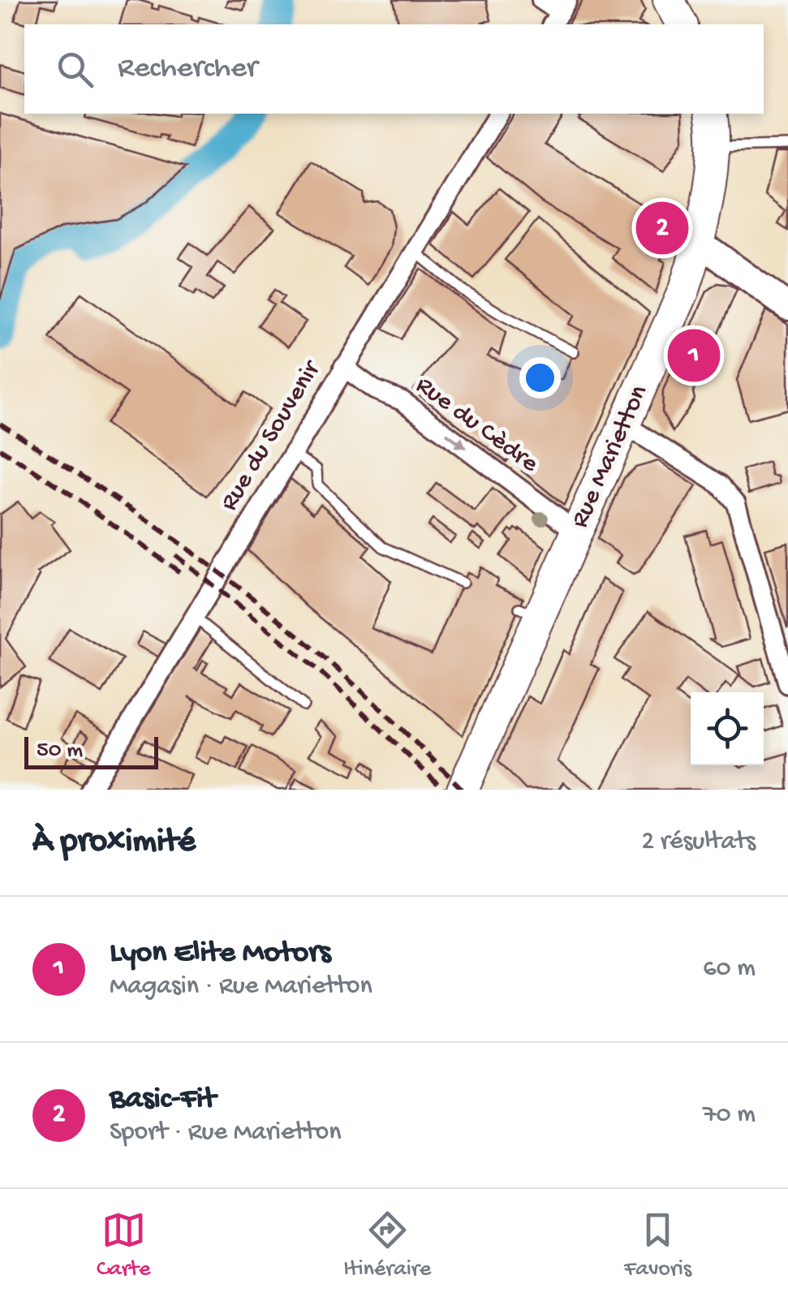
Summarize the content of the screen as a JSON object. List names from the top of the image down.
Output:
{
  "streets": {
    "main road": ["Rue Marietton"],
    "street": ["Rue du Cèdre", "Rue du Souvenir"]
  },
  "crossings": [
    ["Rue du Cèdre", "Rue du Souvenir"],
    ["Rue du Cèdre", "Rue Marietton"]
  ],
  "one_way": ["Rue du Cèdre"],
  "scale_bar": "50 m",
  "page": {
    "search": "Rechercher",
    "pins": ["2", "1"],
    "scale": "50 m",
    "heading": ["À proximité", "2 résultats"],
    "list": [
      {
        "mark": "1",
        "name": "Lyon Elite Motors",
        "note": "Magasin · Rue Marietton",
        "value": "60 m"
      },
      {
        "mark": "2",
        "name": "Basic-Fit",
        "note": "Sport · Rue Marietton",
        "value": "70 m"
      }
    ],
    "nav": ["Carte", "Itinéraire", "Favoris"]
  }
}
